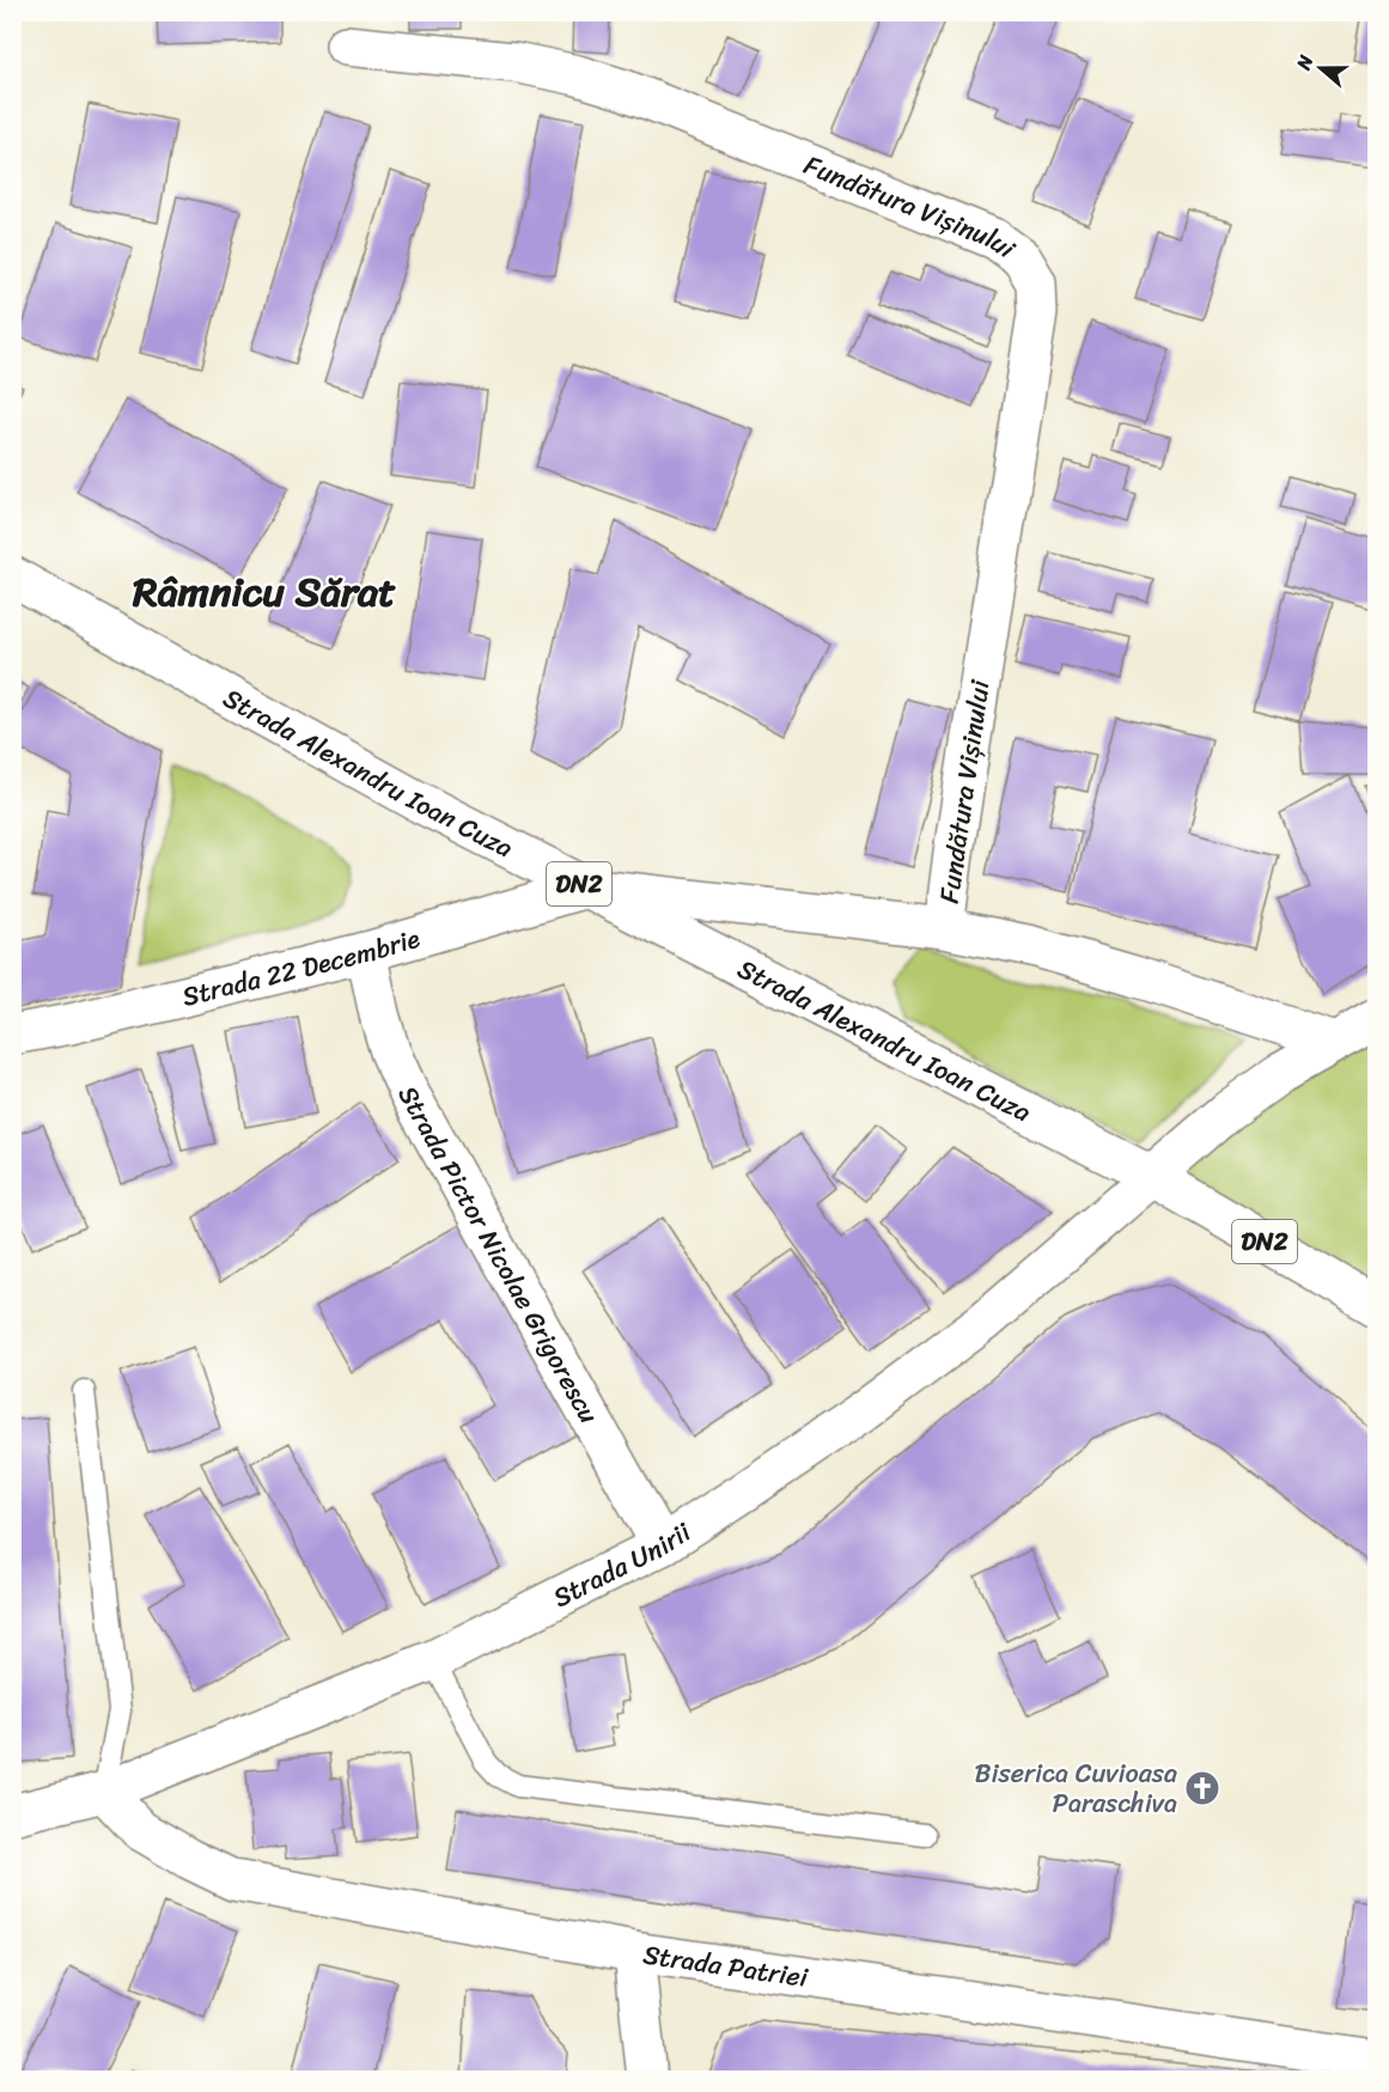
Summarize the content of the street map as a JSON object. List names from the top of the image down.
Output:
{
  "streets": {
    "street": [
      "Fundătura Vișinului",
      "Strada Alexandru Ioan Cuza",
      "DN2",
      "Strada 22 Decembrie",
      "Strada Pictor Nicolae Grigorescu",
      "Strada Unirii",
      "Strada Patriei"
    ]
  },
  "crossings": [
    ["Strada Alexandru Ioan Cuza", "DN2"],
    ["Strada Alexandru Ioan Cuza", "Strada 22 Decembrie"],
    ["Strada Alexandru Ioan Cuza", "Strada Unirii"],
    ["DN2", "Strada Unirii"],
    ["Strada 22 Decembrie", "Strada Pictor Nicolae Grigorescu"],
    ["Strada Pictor Nicolae Grigorescu", "Strada Unirii"],
    ["Strada Unirii", "Strada Patriei"]
  ],
  "districts": ["Râmnicu Sărat"],
  "places": {
    "church": ["Biserica Cuvioasa Paraschiva"]
  },
  "north": "left"
}
